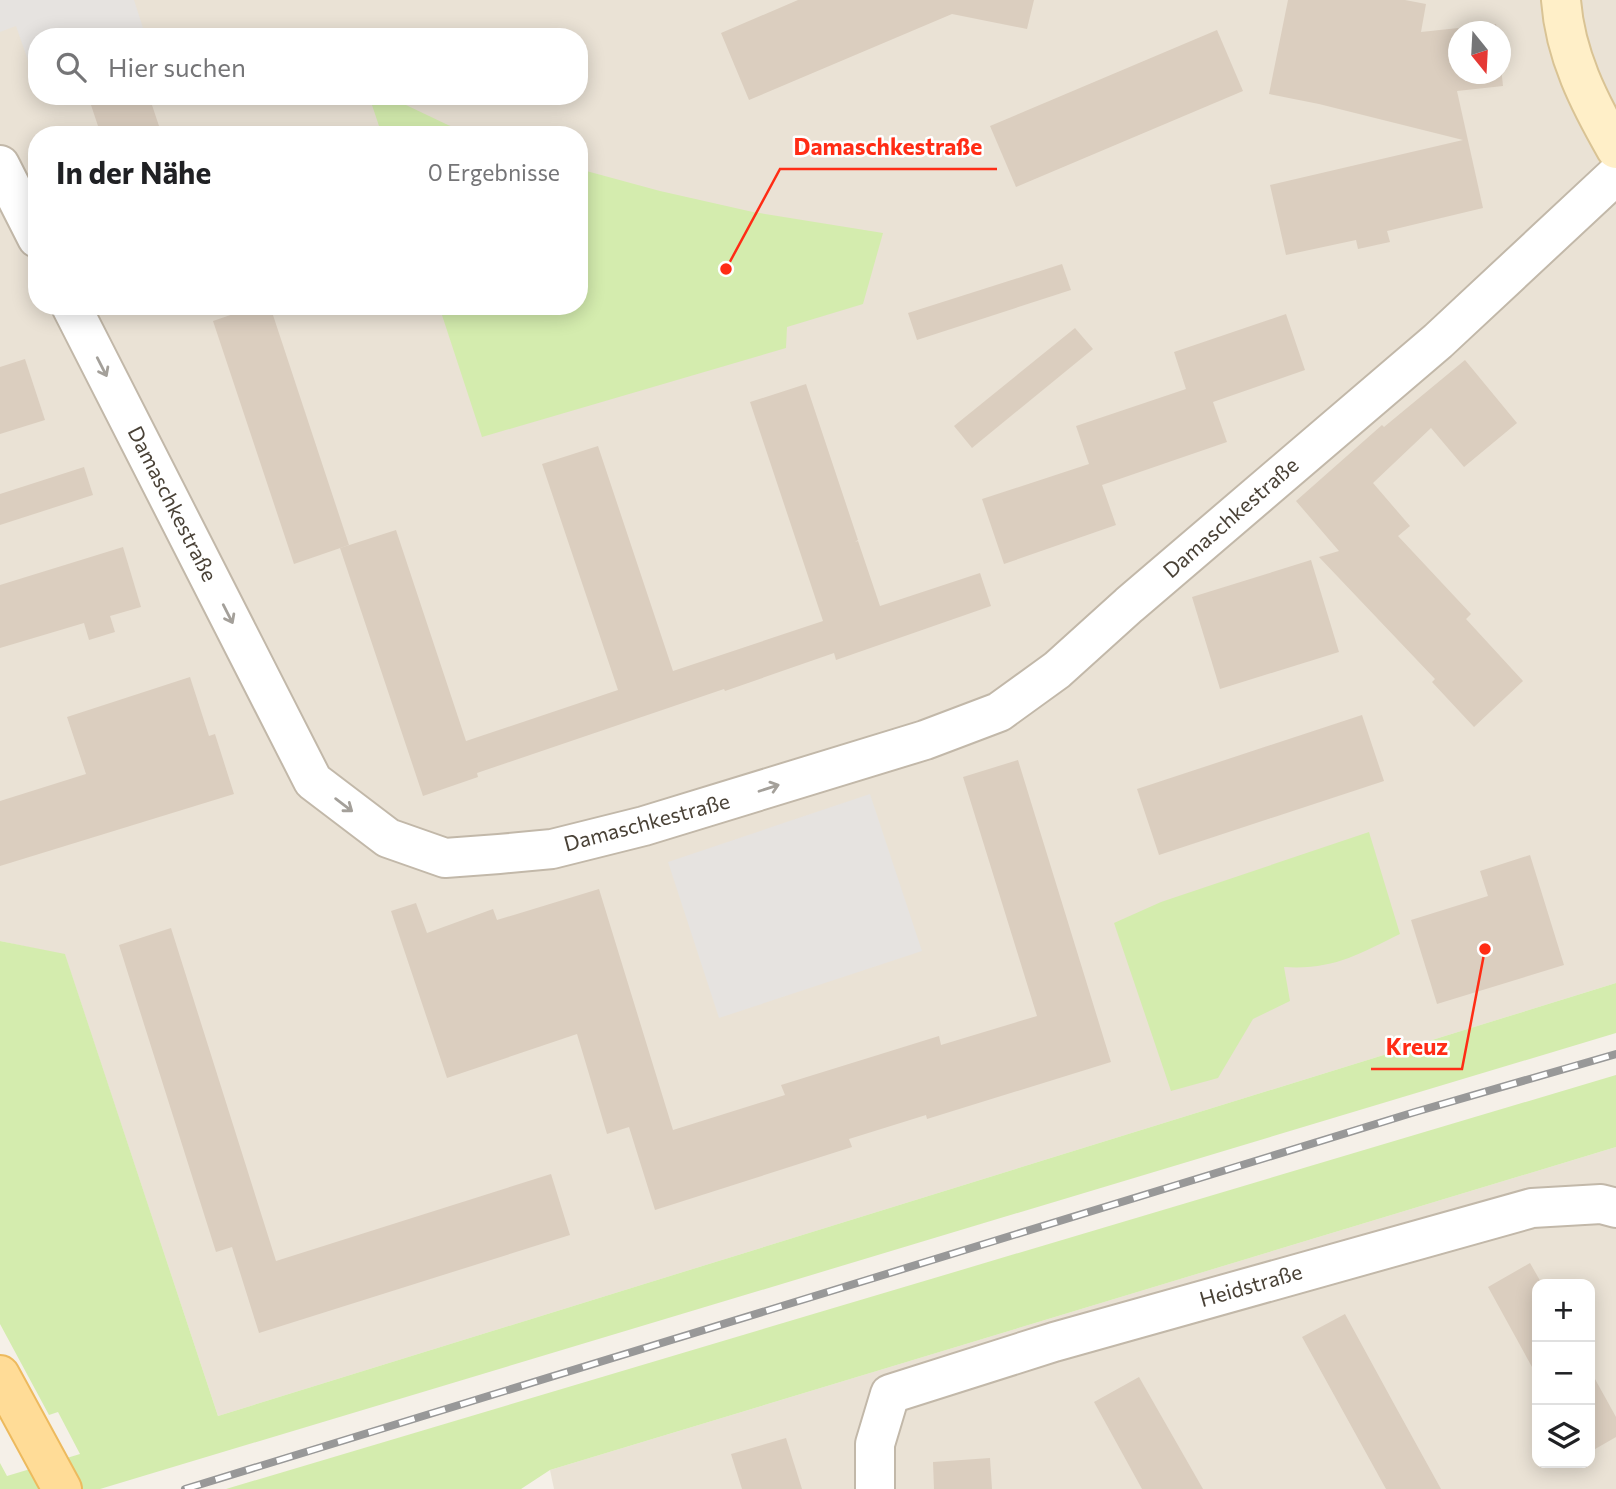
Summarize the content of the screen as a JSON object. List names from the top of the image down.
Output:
{
  "streets": {
    "street": ["Damaschkestraße", "Heidstraße"]
  },
  "places": ["Damaschkestraße", "Kreuz"],
  "north": "bottom",
  "page": {
    "search": "Hier suchen",
    "heading": ["In der Nähe", "0 Ergebnisse"],
    "map_buttons": ["+", "−"]
  }
}
